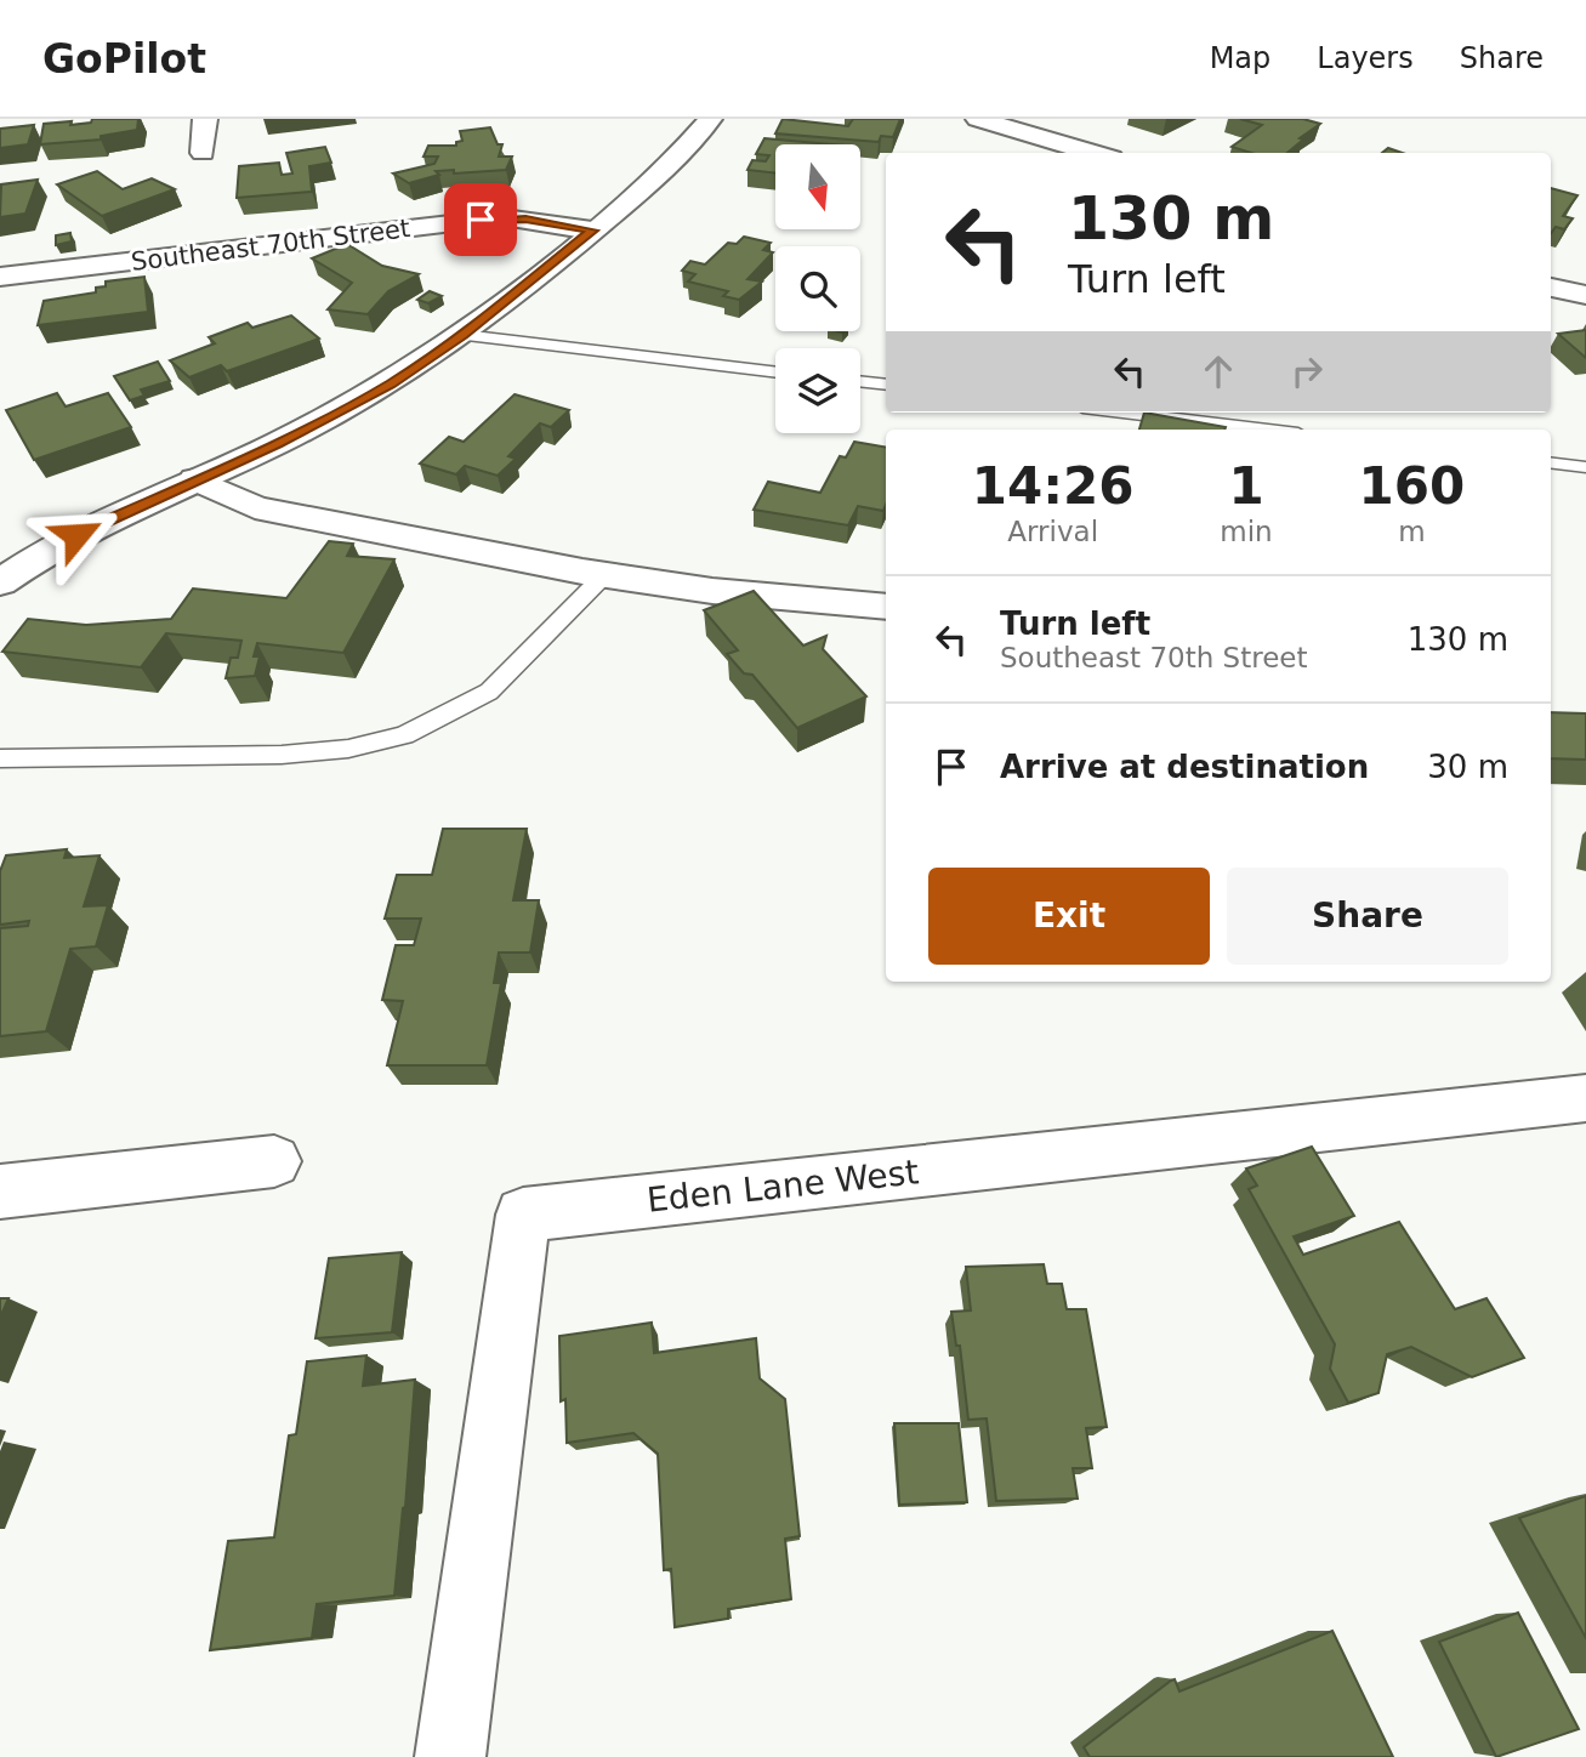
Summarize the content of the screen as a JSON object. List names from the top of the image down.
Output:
{
  "streets": {
    "street": ["Southeast 70th Street", "Eden Lane West"]
  },
  "north": "bottom",
  "page": {
    "header": "GoPilot",
    "nav": ["Map", "Layers", "Share"],
    "turn": ["130 m", "Turn left"],
    "eta": [
      "14:26",
      "Arrival",
      "1",
      "min",
      "160",
      "m"
    ],
    "list": [
      {
        "name": "Turn left",
        "note": "Southeast 70th Street",
        "value": "130 m"
      },
      {
        "name": "Arrive at destination",
        "value": "30 m"
      }
    ],
    "buttons": ["Exit", "Share"]
  }
}
